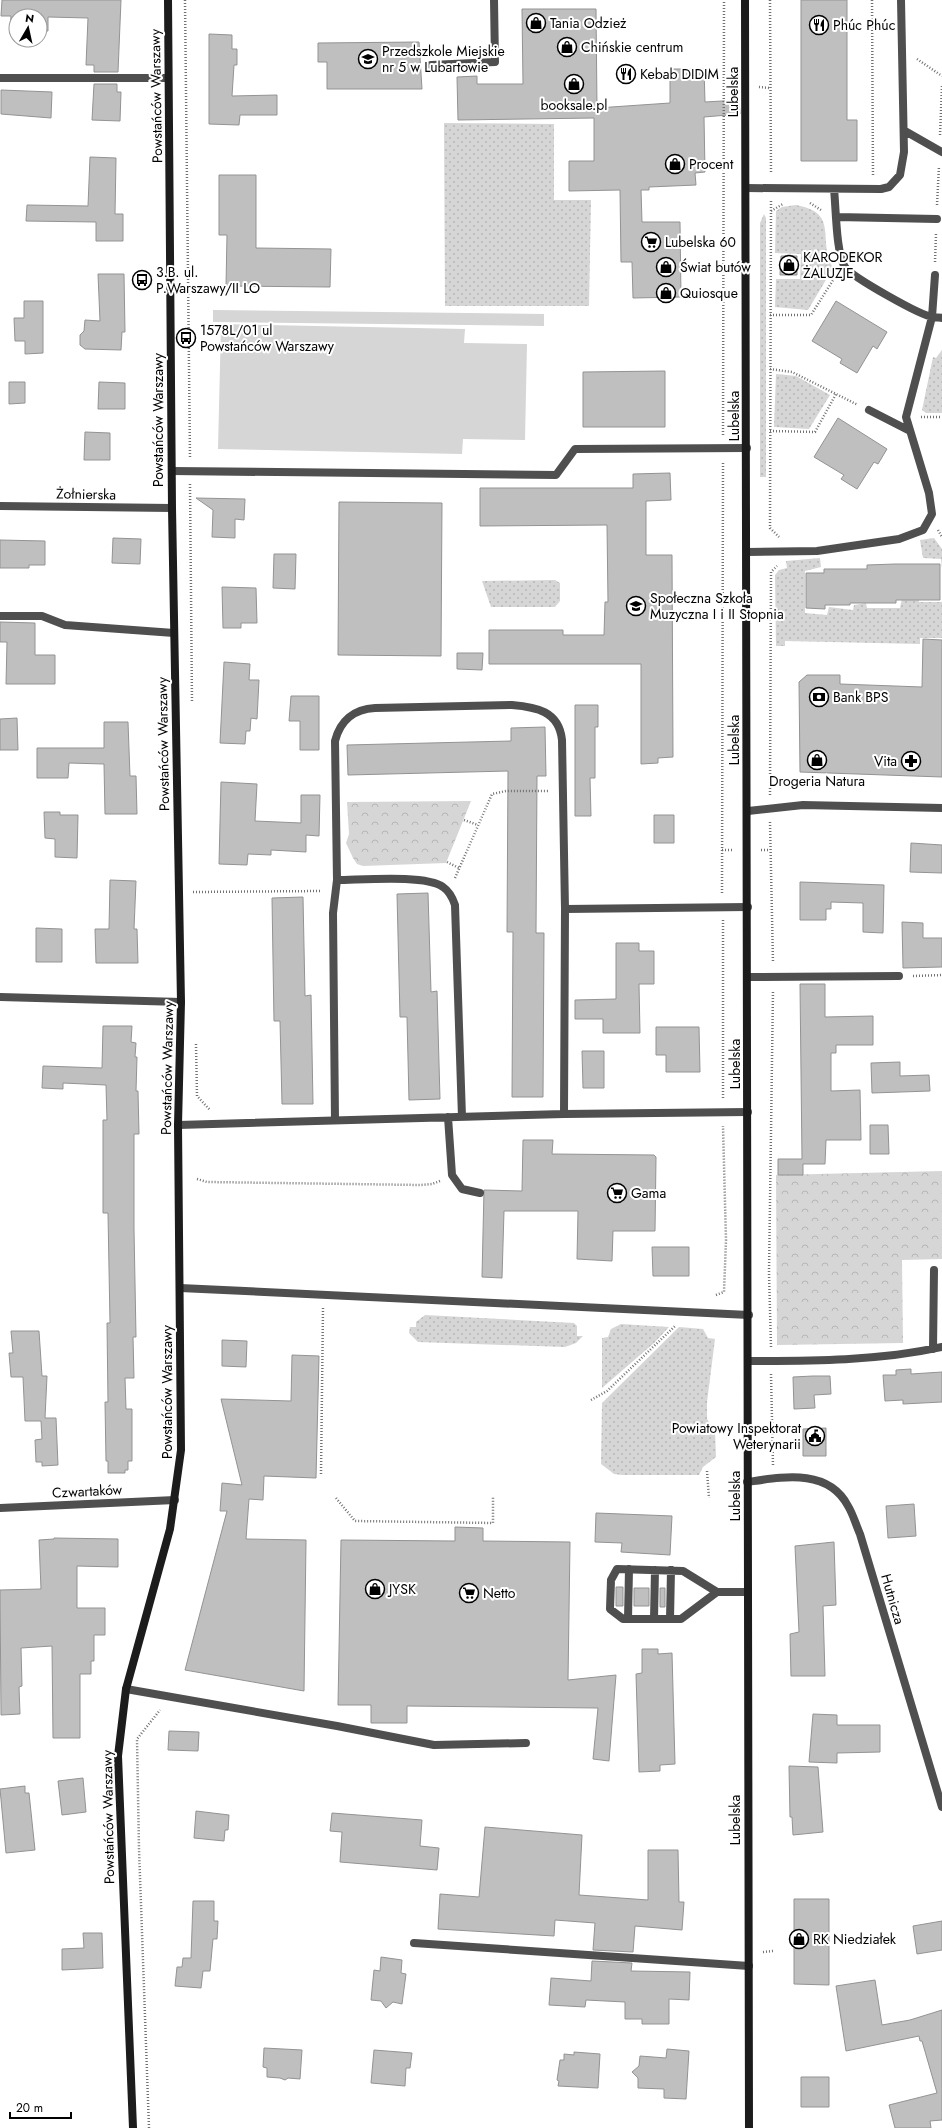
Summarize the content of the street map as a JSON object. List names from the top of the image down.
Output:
{
  "streets": {
    "street": [
      "Lubelska",
      "Powstańców Warszawy",
      "Żołnierska",
      "Czwartaków",
      "Hutnicza"
    ]
  },
  "crossings": [
    ["Lubelska", "Hutnicza"],
    ["Powstańców Warszawy", "Żołnierska"],
    ["Powstańców Warszawy", "Czwartaków"]
  ],
  "places": {
    "shop": [
      "Tania Odzież",
      "Chińskie centrum",
      "booksale.pl",
      "Procent",
      "KARODEKOR ŻALUZJE",
      "Świat butów",
      "Quiosque",
      "Drogeria Natura",
      "JYSK",
      "RK Niedziałek"
    ],
    "restaurant": ["Phúc Phúc", "Kebab DIDIM"],
    "school or university": ["Przedszkole Miejskie nr 5 w Lubartowie", "Społeczna Szkoła Muzyczna I i II Stopnia"],
    "supermarket": ["Lubelska 60", "Gama", "Netto"],
    "bus stop": ["3.B. ul. P.Warszawy/II LO", "1578L/01 ul Powstańców Warszawy"],
    "bank": ["Bank BPS"],
    "pharmacy": ["Vita"],
    "public building": ["Powiatowy Inspektorat Weterynarii"]
  },
  "scale_bar": "20 m",
  "north": "top"
}
